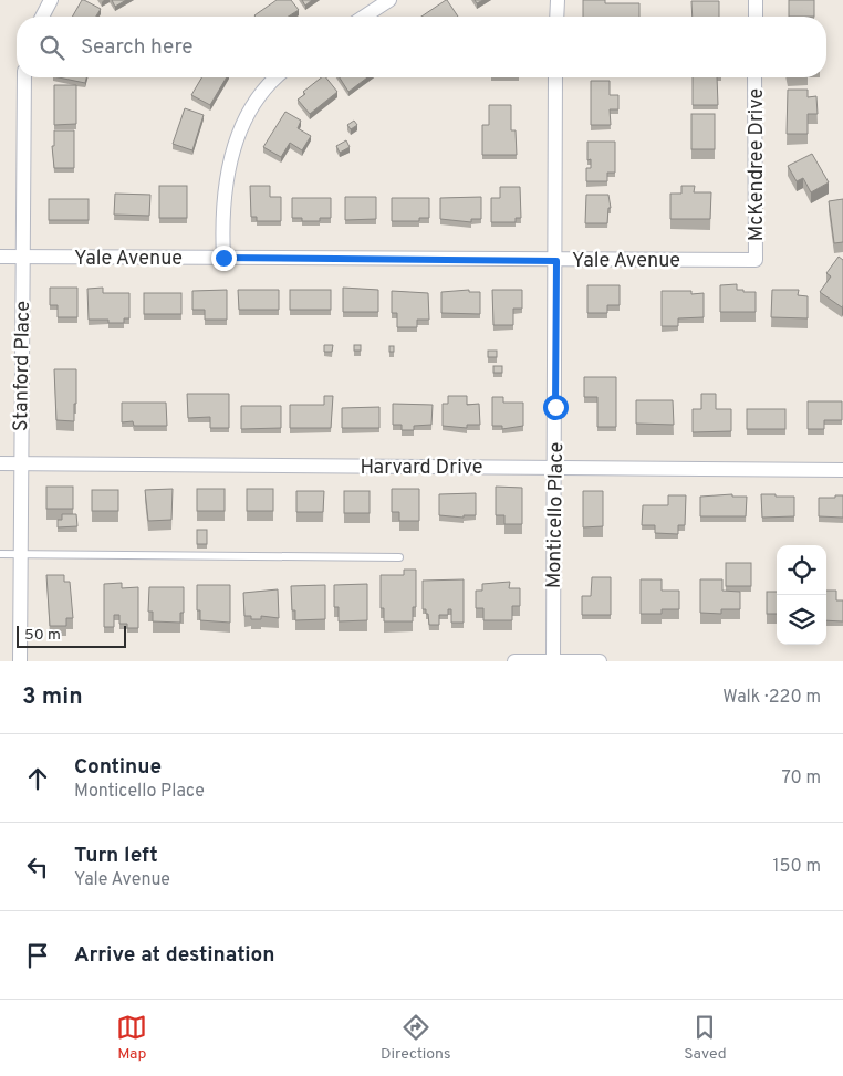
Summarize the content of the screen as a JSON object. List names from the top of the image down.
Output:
{
  "streets": {
    "street": [
      "McKendree Drive",
      "Yale Avenue",
      "Stanford Place",
      "Harvard Drive",
      "Monticello Place"
    ]
  },
  "crossings": [
    ["McKendree Drive", "Yale Avenue"],
    ["Yale Avenue", "Stanford Place"],
    ["Yale Avenue", "Monticello Place"],
    ["Stanford Place", "Harvard Drive"],
    ["Harvard Drive", "Monticello Place"]
  ],
  "scale_bar": "50 m",
  "page": {
    "search": "Search here",
    "scale": "50 m",
    "heading": ["3 min", "Walk · 220 m"],
    "list": [
      ["Continue", "Monticello Place", "70 m"],
      ["Turn left", "Yale Avenue", "150 m"],
      "Arrive at destination"
    ],
    "nav": ["Map", "Directions", "Saved"]
  }
}
